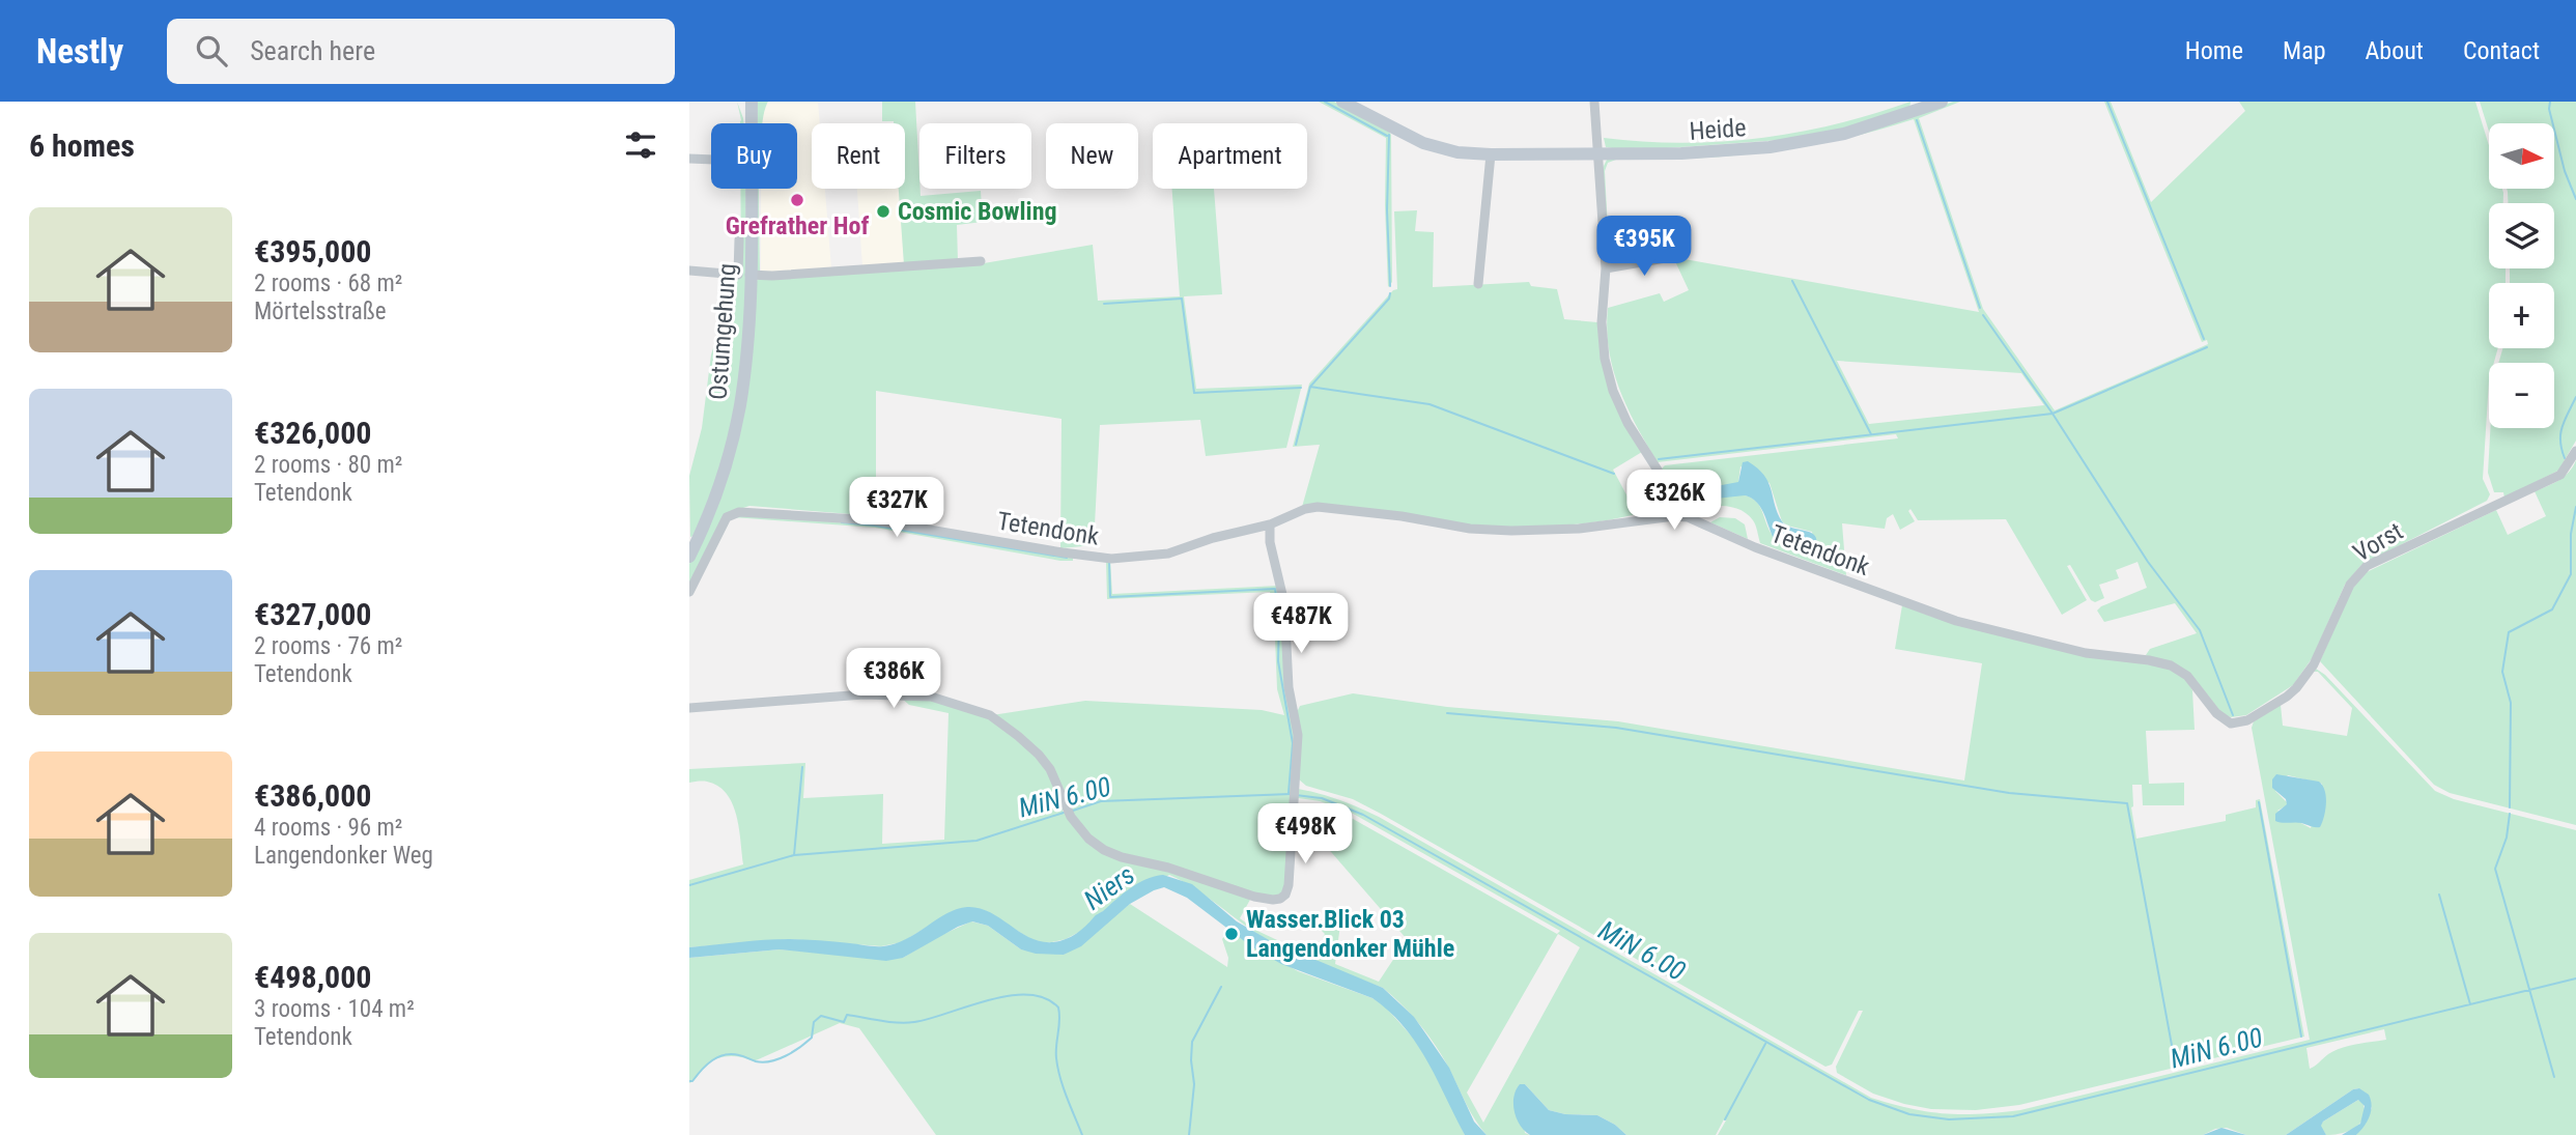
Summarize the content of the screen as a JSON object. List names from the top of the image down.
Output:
{
  "streets": {
    "street": [
      "Heide",
      "Ostumgehung",
      "Tetendonk",
      "Vorst"
    ]
  },
  "crossings": [
    ["Tetendonk", "Vorst"]
  ],
  "water": ["MiN 6.00", "Niers"],
  "places": ["Grefrather Hof", "Cosmic Bowling", "Wasser.Blick 03 Langendonker Mühle"],
  "north": "right",
  "page": {
    "header": "Nestly",
    "search": "Search here",
    "nav": [
      "Home",
      "Map",
      "About",
      "Contact"
    ],
    "heading": "6 homes",
    "map_buttons": ["+", "−"],
    "chip": [
      "Buy",
      "Rent",
      "Filters",
      "New",
      "Apartment"
    ],
    "list": [
      {
        "name": "€395,000",
        "note": "2 rooms · 68 m² · Mörtelsstraße"
      },
      {
        "name": "€326,000",
        "note": "2 rooms · 80 m² · Tetendonk"
      },
      {
        "name": "€327,000",
        "note": "2 rooms · 76 m² · Tetendonk"
      },
      {
        "name": "€386,000",
        "note": "4 rooms · 96 m² · Langendonker Weg"
      },
      {
        "name": "€498,000",
        "note": "3 rooms · 104 m² · Tetendonk"
      }
    ],
    "price": [
      "€395K",
      "€326K",
      "€327K",
      "€487K",
      "€386K",
      "€498K"
    ]
  }
}
